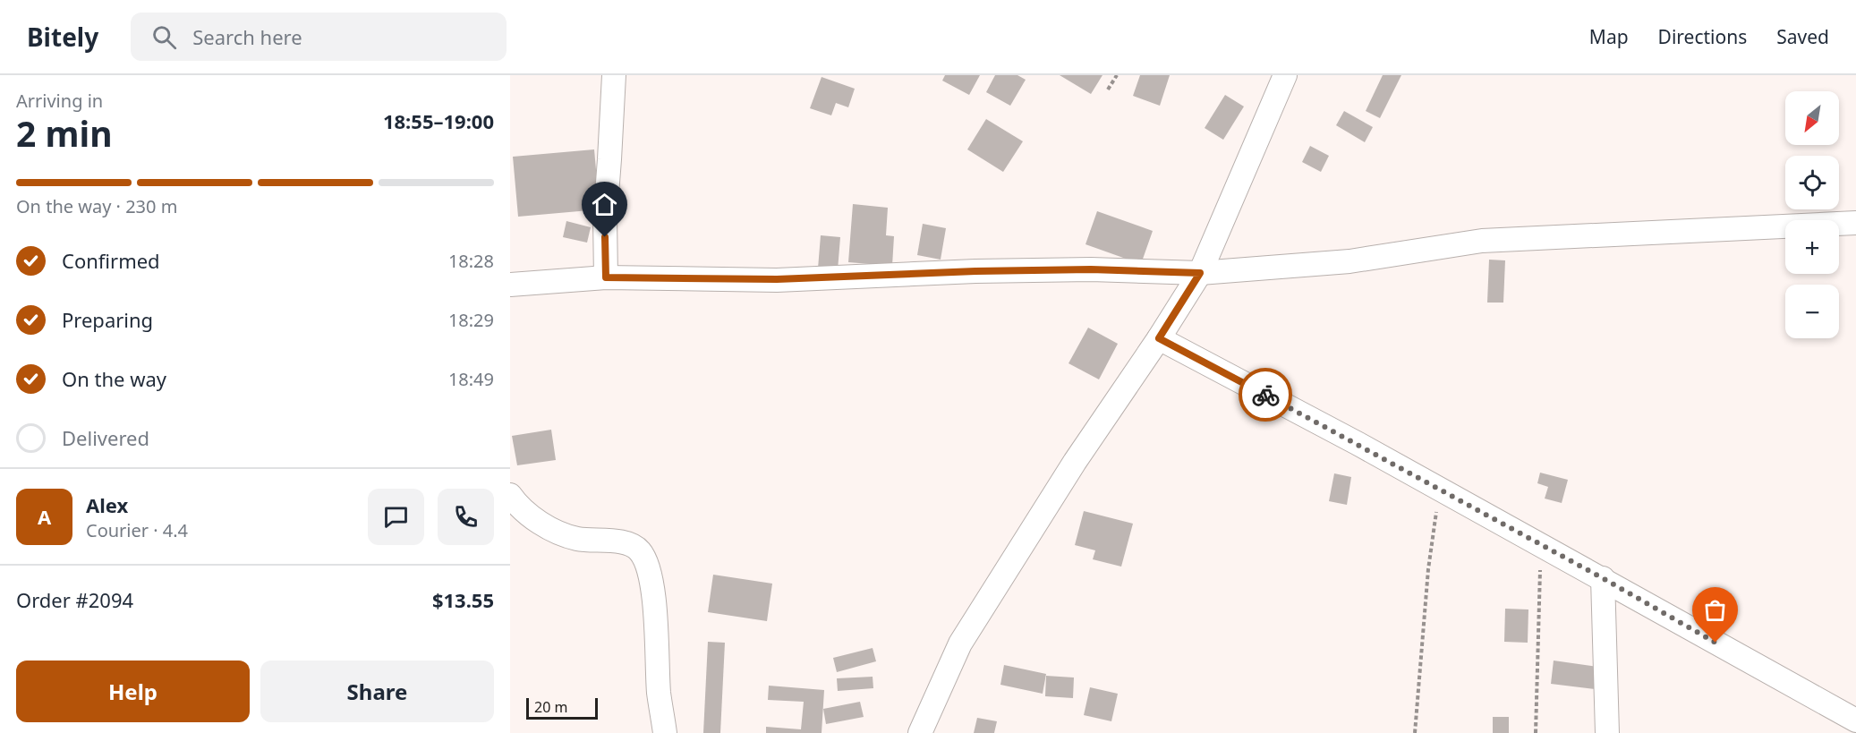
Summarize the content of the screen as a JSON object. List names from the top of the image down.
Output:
{
  "scale_bar": "20 m",
  "north": "bottom left",
  "page": {
    "header": "Bitely",
    "search": "Search here",
    "nav": ["Map", "Directions", "Saved"],
    "heading": ["2 min", "Arriving in", "18:55–19:00"],
    "panel": [
      "Alex",
      "Courier · 4.4",
      "Order #2094",
      "$13.55"
    ],
    "map_buttons": ["+", "−"],
    "bar": "On the way · 230 m",
    "list": [
      ["Confirmed", "18:28"],
      ["Preparing", "18:29"],
      ["On the way", "18:49"],
      "Delivered"
    ],
    "round": "A",
    "buttons": ["Help", "Share"],
    "scale": "20 m"
  }
}
